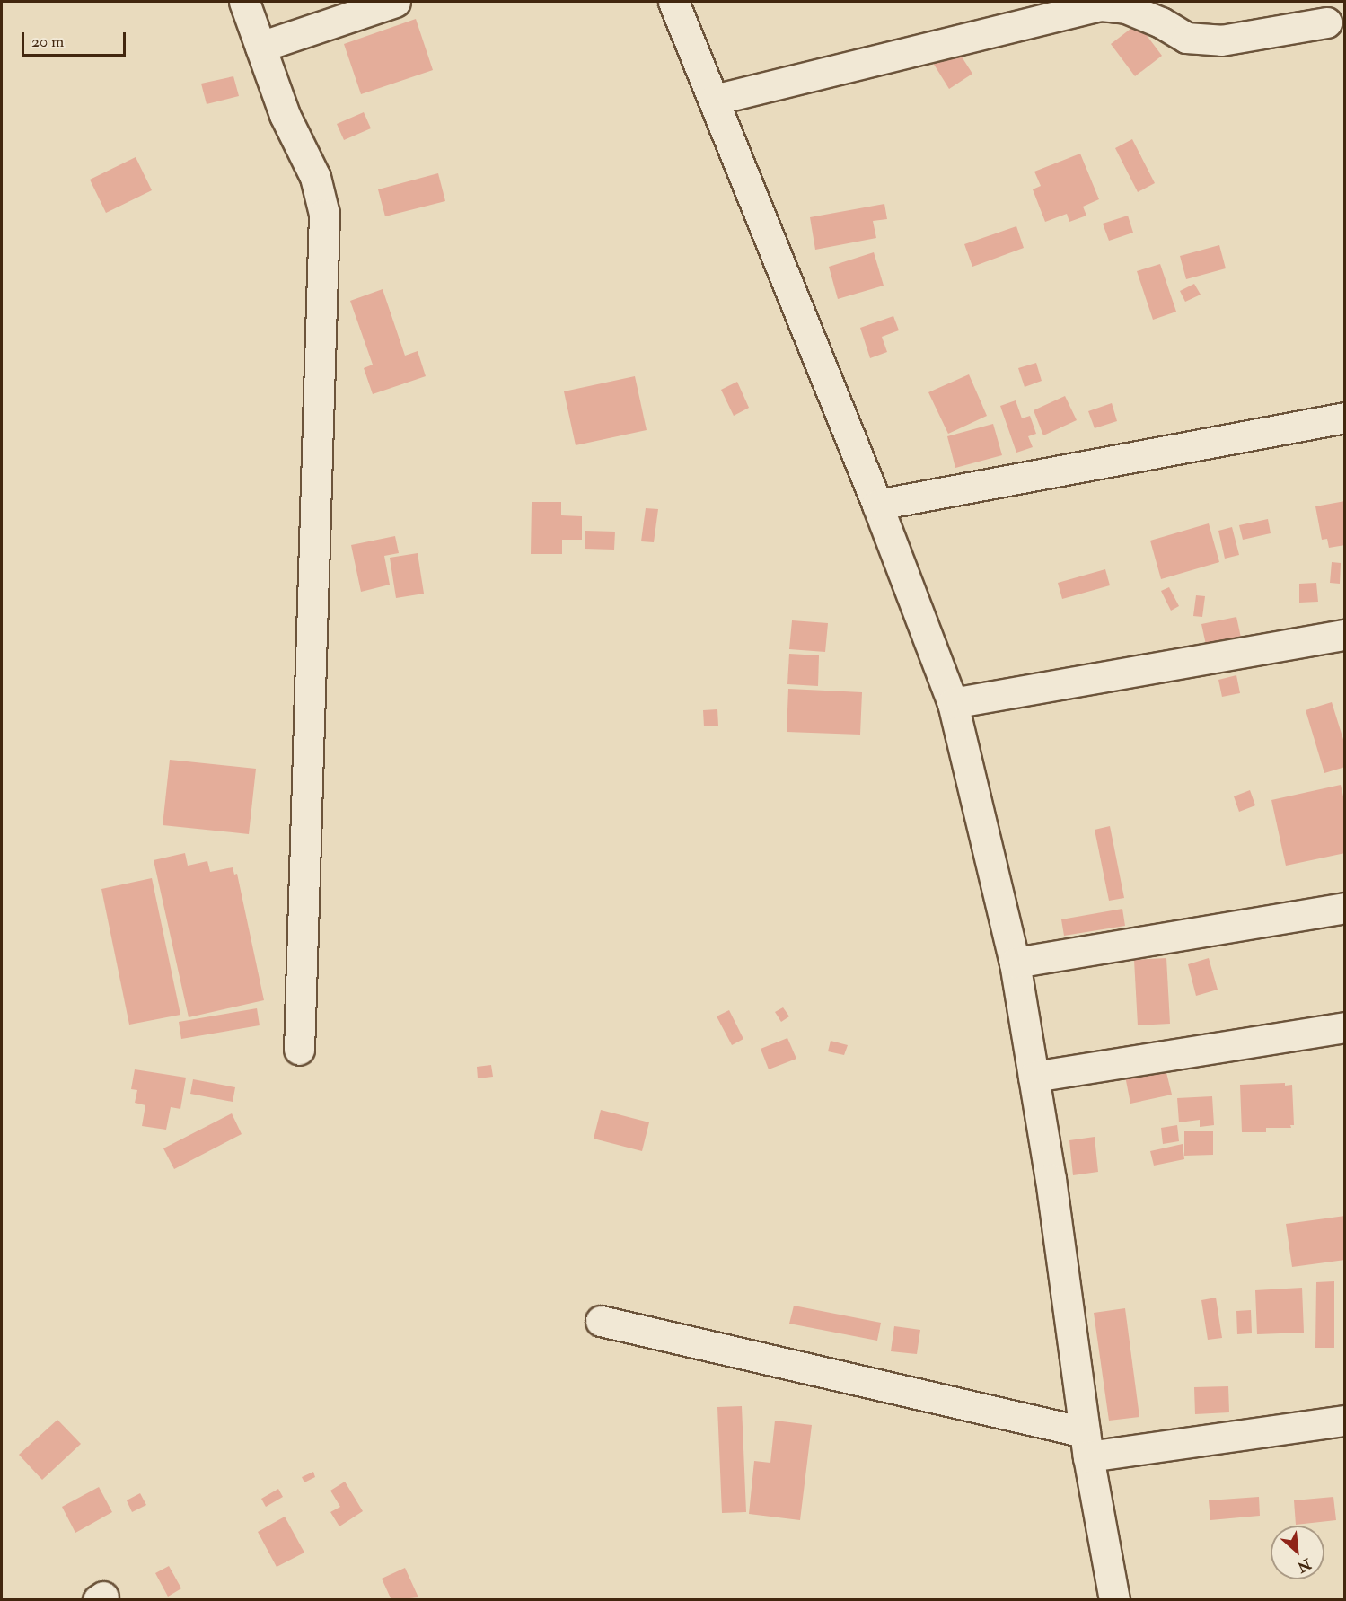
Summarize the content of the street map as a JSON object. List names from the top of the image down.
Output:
{
  "scale_bar": "20 m",
  "north": "bottom right"
}
